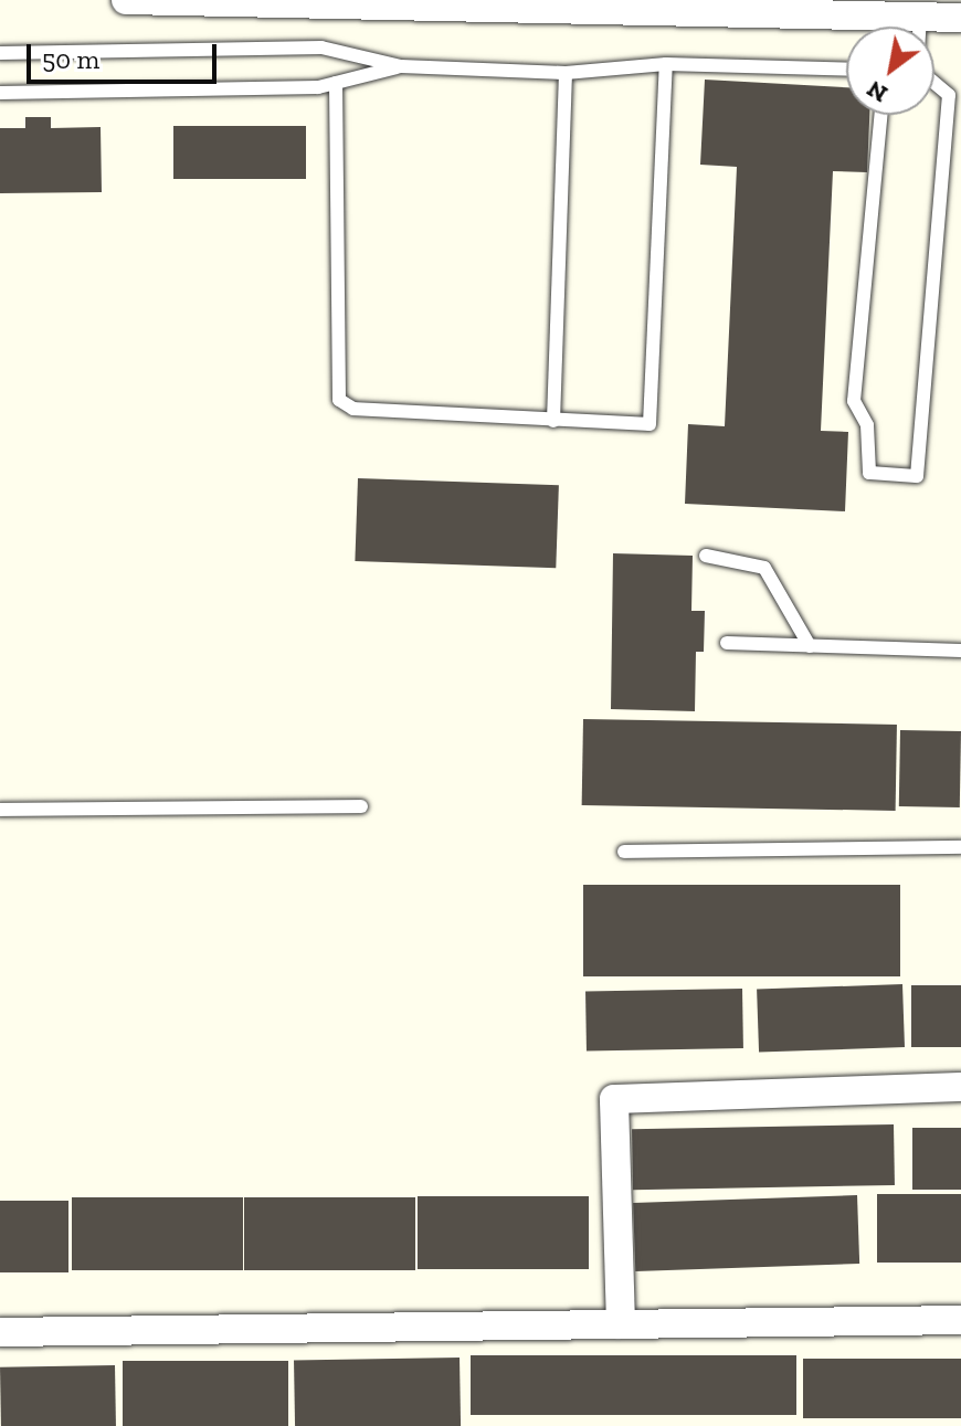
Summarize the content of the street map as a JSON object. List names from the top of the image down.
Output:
{
  "scale_bar": "50 m",
  "north": "bottom left"
}
